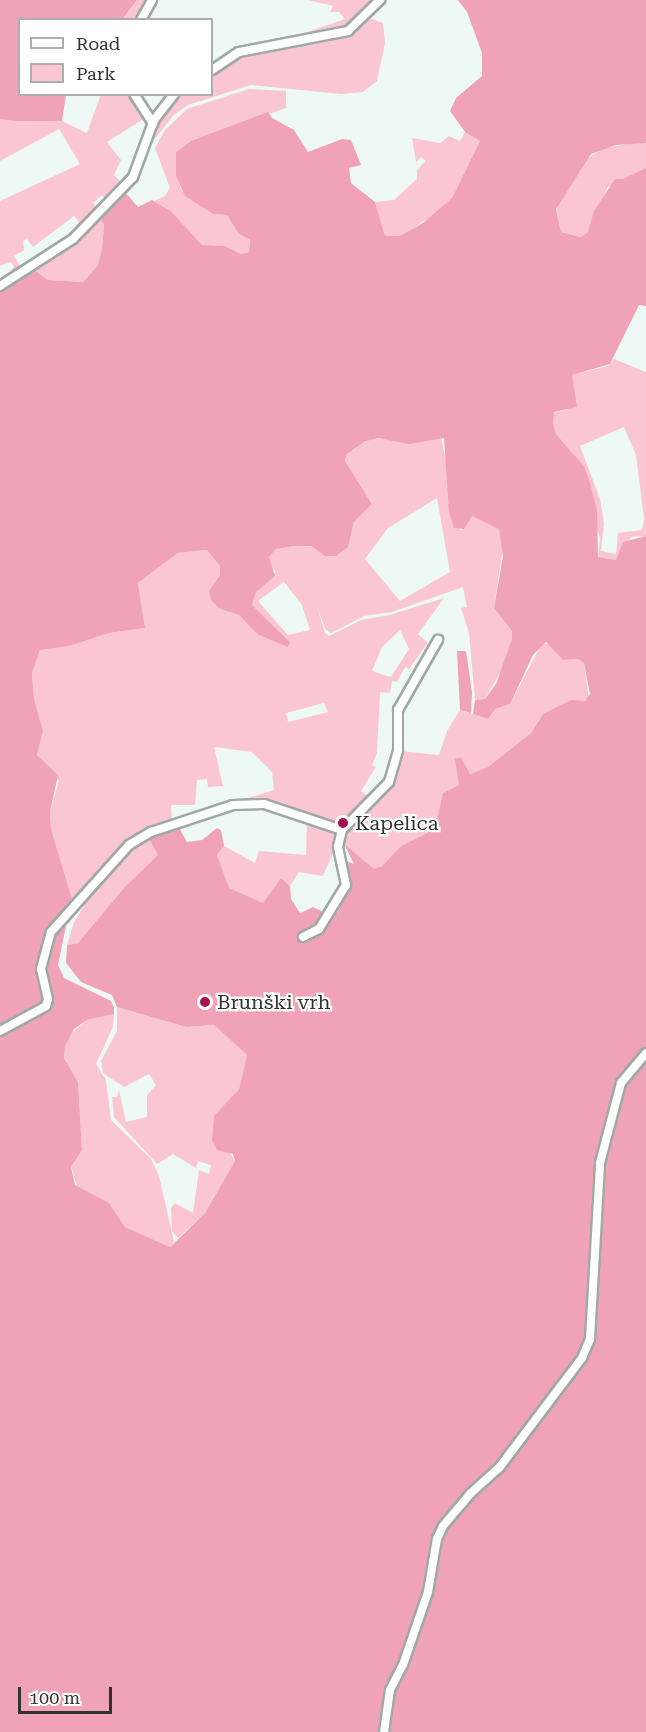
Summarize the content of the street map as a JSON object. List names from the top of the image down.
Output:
{
  "places": ["Kapelica", "Brunški vrh"],
  "legend": ["Road", "Park"],
  "scale_bar": "100 m"
}
